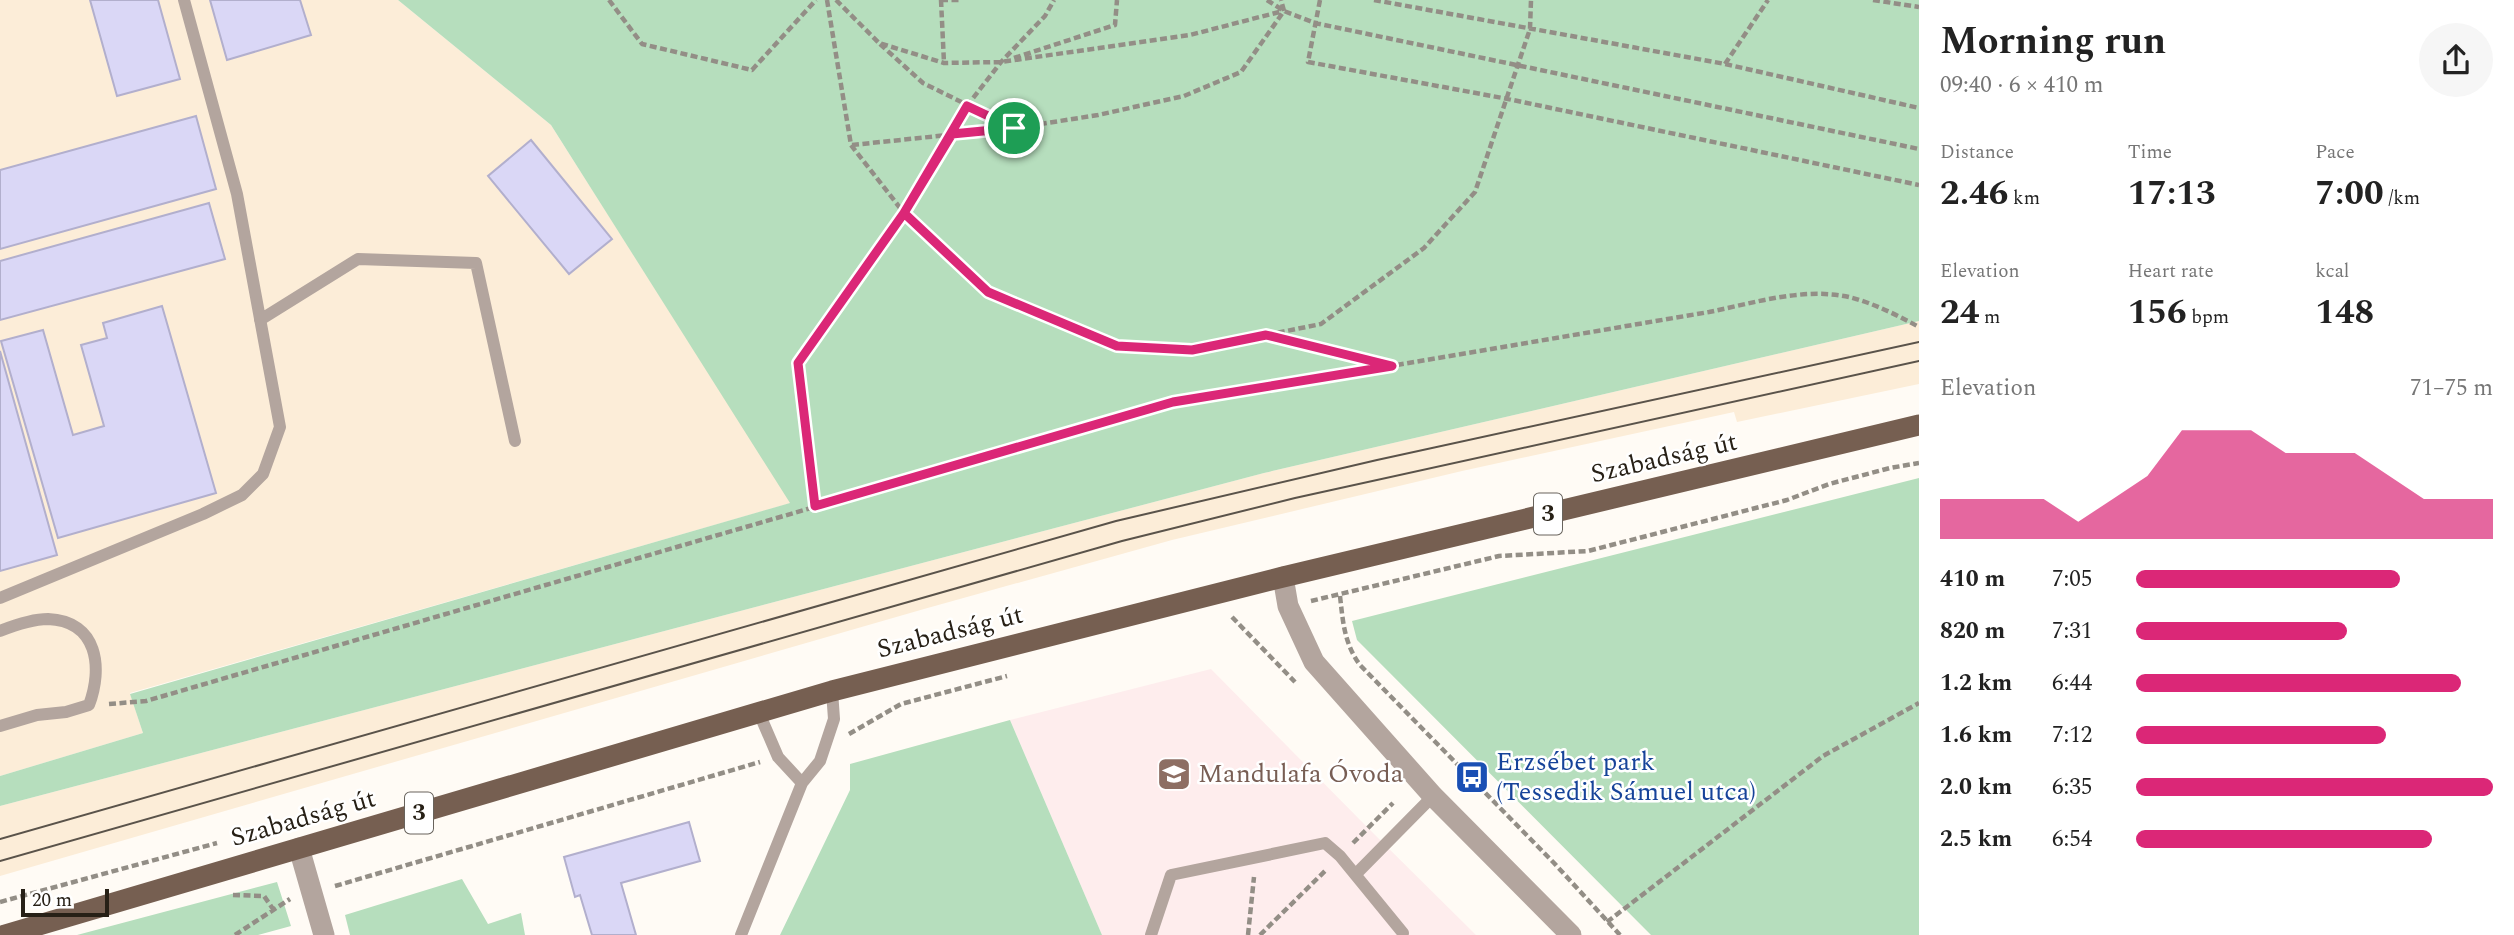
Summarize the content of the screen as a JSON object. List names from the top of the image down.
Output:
{
  "streets": {
    "main road": ["Szabadság út", "3"]
  },
  "places": {
    "school or university": ["Mandulafa Óvoda"],
    "bus stop": ["Erzsébet park (Tessedik Sámuel utca)"]
  },
  "scale_bar": "20 m",
  "page": {
    "heading": ["Morning run", "09:40 · 6 × 410 m"],
    "stats": [
      ["Distance", "2.46 km"],
      ["Time", "17:13"],
      ["Pace", "7:00 /km"],
      ["Elevation", "24 m"],
      ["Heart rate", "156 bpm"],
      ["kcal", "148"]
    ],
    "chart": ["Elevation", "71–75 m"],
    "list": [
      {
        "name": "410 m",
        "note": "7:05"
      },
      {
        "name": "820 m",
        "note": "7:31"
      },
      {
        "name": "1.2 km",
        "note": "6:44"
      },
      {
        "name": "1.6 km",
        "note": "7:12"
      },
      {
        "name": "2.0 km",
        "note": "6:35"
      },
      {
        "name": "2.5 km",
        "note": "6:54"
      }
    ],
    "scale": "20 m"
  }
}
